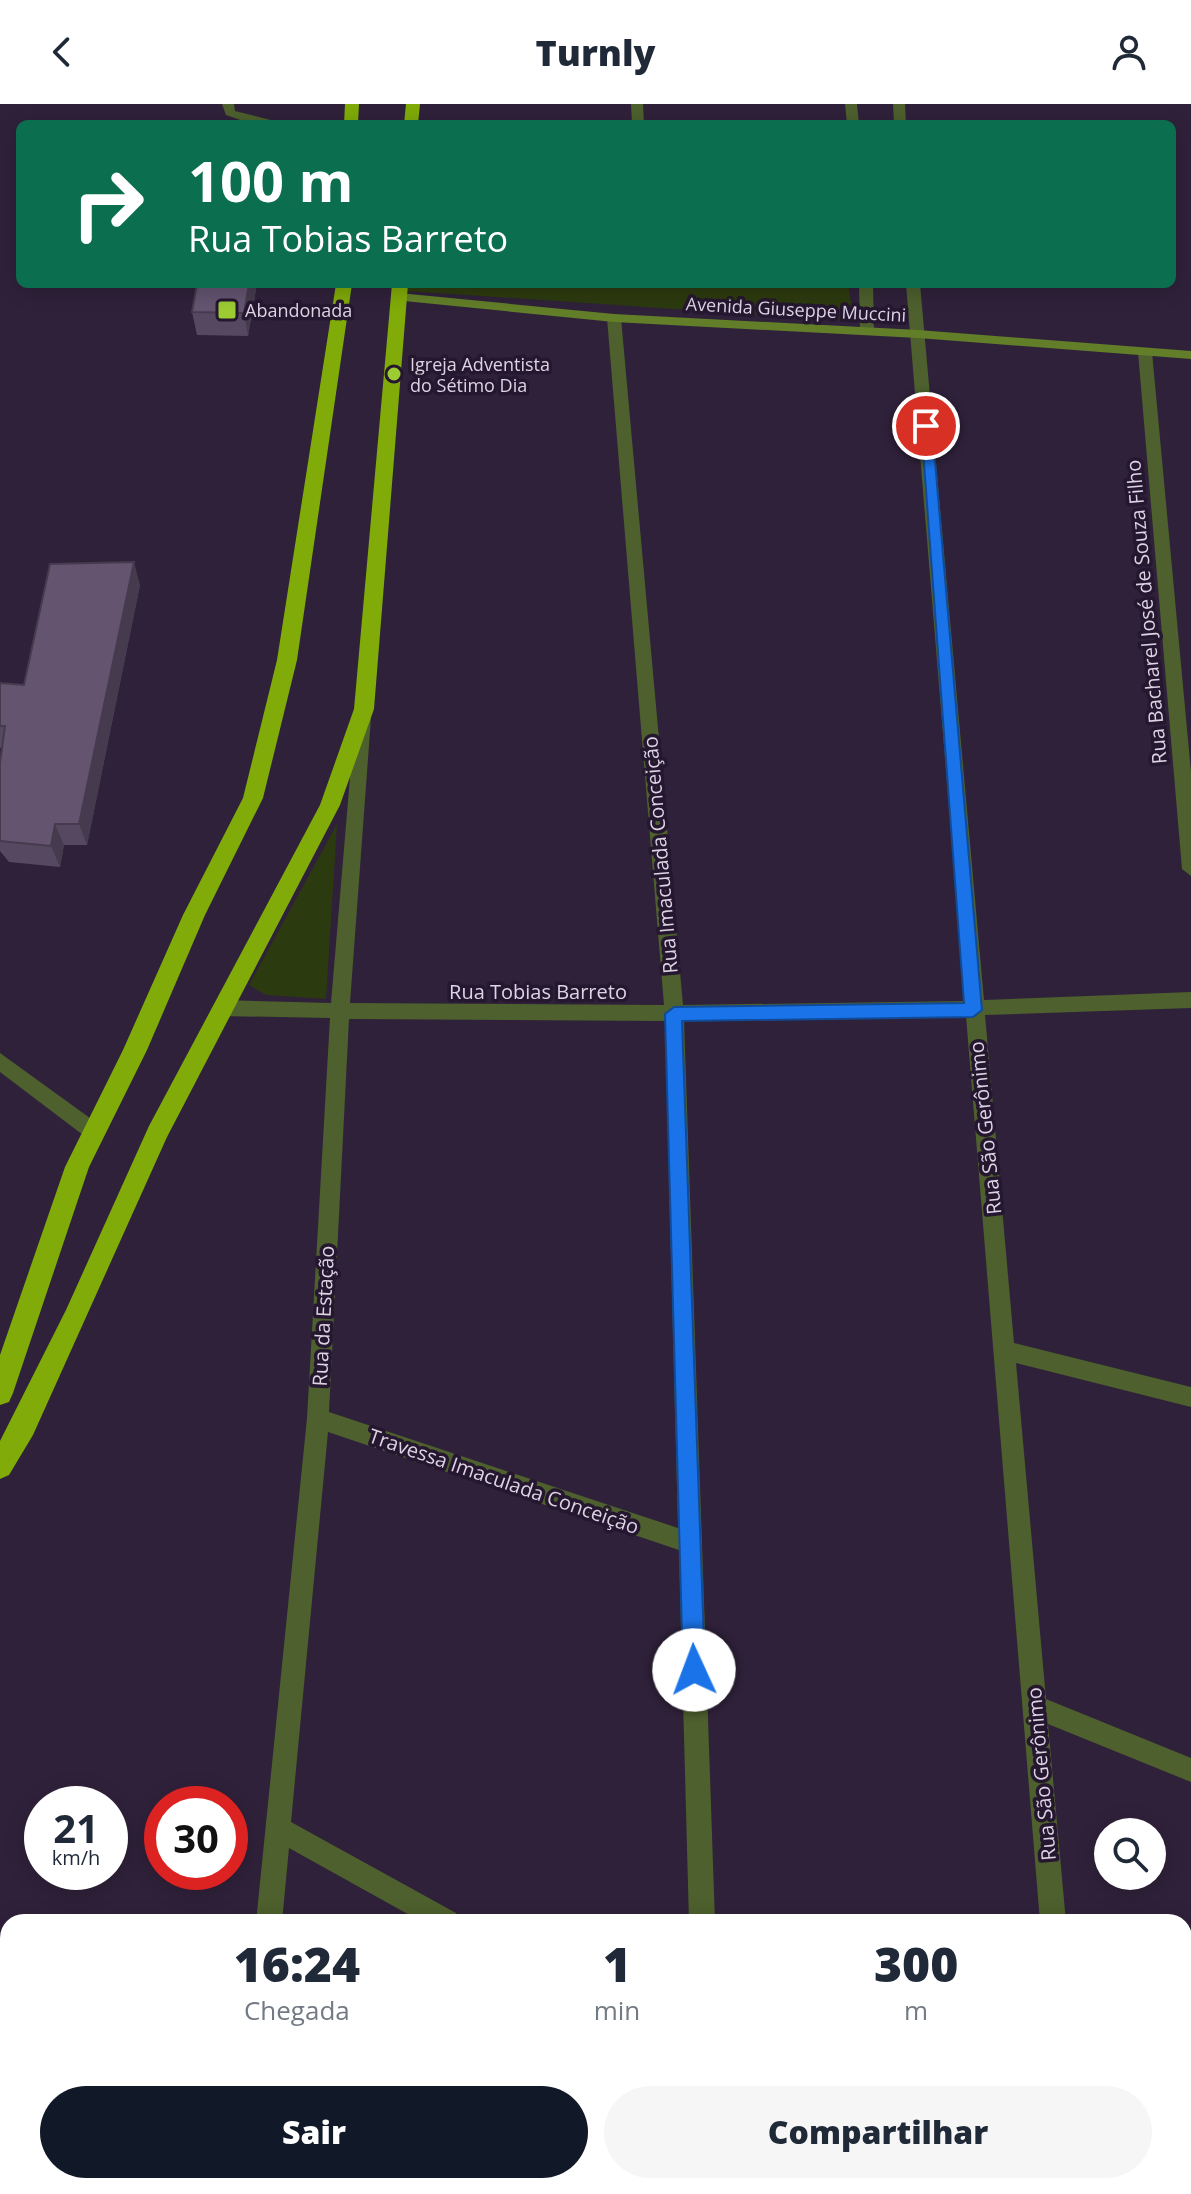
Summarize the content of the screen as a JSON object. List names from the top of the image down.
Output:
{
  "streets": {
    "main road": ["Avenida Giuseppe Muccini"],
    "street": [
      "Rua Bacharel José de Souza Filho",
      "Rua Imaculada Conceição",
      "Rua Tobias Barreto",
      "Rua São Gerônimo",
      "Rua da Estação",
      "Travessa Imaculada Conceição"
    ]
  },
  "crossings": [
    ["Avenida Giuseppe Muccini", "Rua Bacharel José de Souza Filho"],
    ["Avenida Giuseppe Muccini", "Rua Imaculada Conceição"],
    ["Avenida Giuseppe Muccini", "Rua São Gerônimo"],
    ["Rua Imaculada Conceição", "Rua Tobias Barreto"],
    ["Rua Imaculada Conceição", "Travessa Imaculada Conceição"],
    ["Rua Tobias Barreto", "Rua São Gerônimo"],
    ["Rua Tobias Barreto", "Rua da Estação"],
    ["Rua da Estação", "Travessa Imaculada Conceição"]
  ],
  "places": {
    "transit": ["Abandonada"],
    "other": ["Igreja Adventista do Sétimo Dia"]
  },
  "page": {
    "header": "Turnly",
    "turn": ["100 m", "Rua Tobias Barreto"],
    "speed": "21 km/h",
    "limit": "30",
    "eta": [
      "16:24",
      "Chegada",
      "1",
      "min",
      "300",
      "m"
    ],
    "buttons": ["Sair", "Compartilhar"]
  }
}
